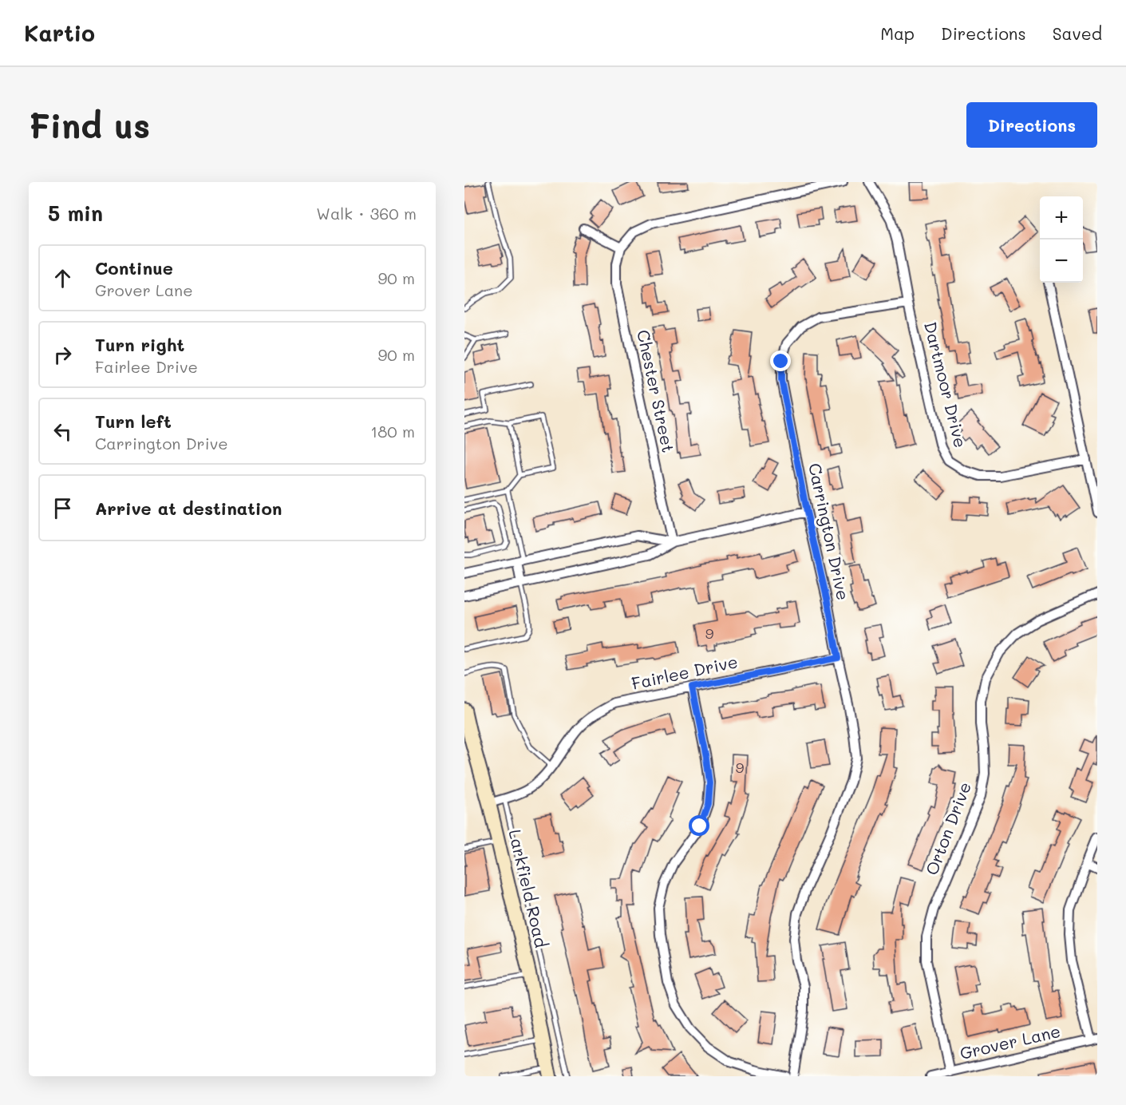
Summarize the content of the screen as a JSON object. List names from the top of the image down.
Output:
{
  "streets": {
    "main road": ["Larkfield Road"],
    "street": [
      "Dartmoor Drive",
      "Chester Street",
      "Carrington Drive",
      "Fairlee Drive",
      "Orton Drive",
      "Grover Lane"
    ]
  },
  "crossings": [
    ["Dartmoor Drive", "Carrington Drive"],
    ["Carrington Drive", "Fairlee Drive"],
    ["Fairlee Drive", "Larkfield Road"],
    ["Orton Drive", "Grover Lane"]
  ],
  "house_numbers": ["9", "9"],
  "page": {
    "header": "Kartio",
    "nav": ["Map", "Directions", "Saved"],
    "buttons": "Directions",
    "title": "Find us",
    "heading": ["5 min", "Walk · 360 m"],
    "map_buttons": ["+", "−"],
    "list": [
      ["Continue", "Grover Lane", "90 m"],
      ["Turn right", "Fairlee Drive", "90 m"],
      ["Turn left", "Carrington Drive", "180 m"],
      "Arrive at destination"
    ]
  }
}
